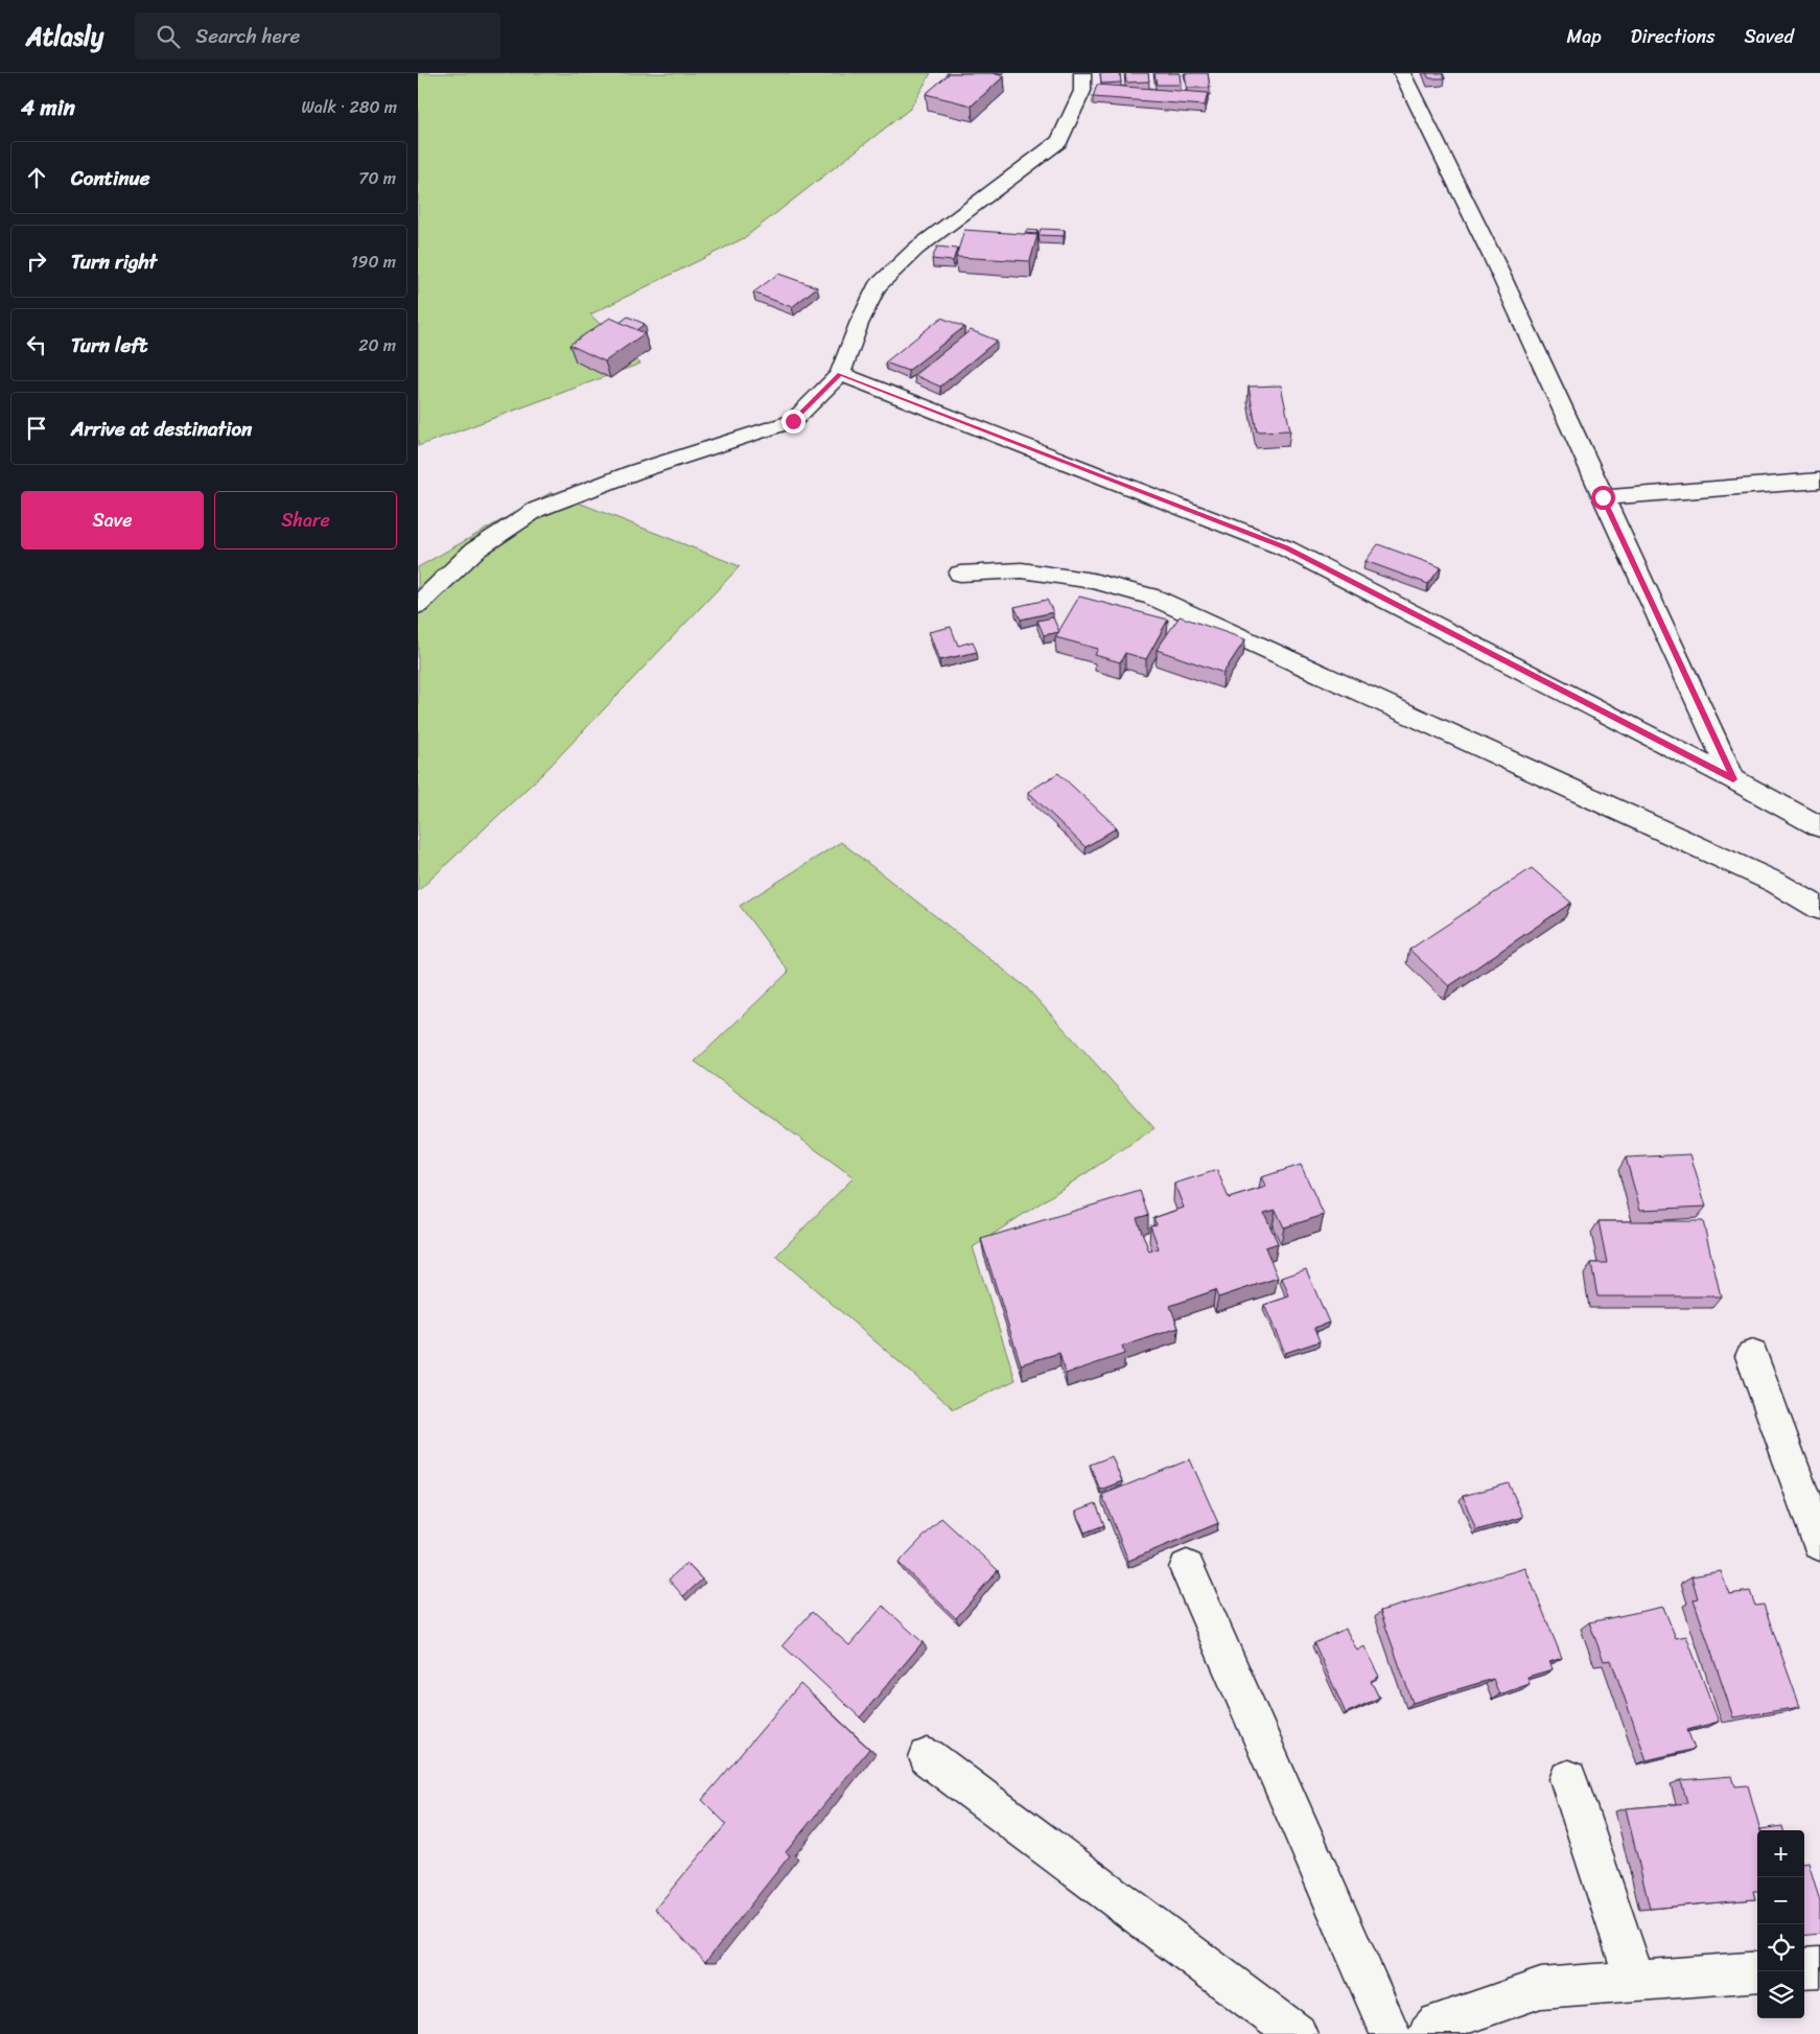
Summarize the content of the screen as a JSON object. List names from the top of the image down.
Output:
{
  "page": {
    "header": "Atlasly",
    "search": "Search here",
    "nav": ["Map", "Directions", "Saved"],
    "heading": ["4 min", "Walk · 280 m"],
    "list": [
      ["Continue", "70 m"],
      ["Turn right", "190 m"],
      ["Turn left", "20 m"],
      "Arrive at destination"
    ],
    "buttons": ["Save", "Share"],
    "map_buttons": ["+", "−"]
  }
}
